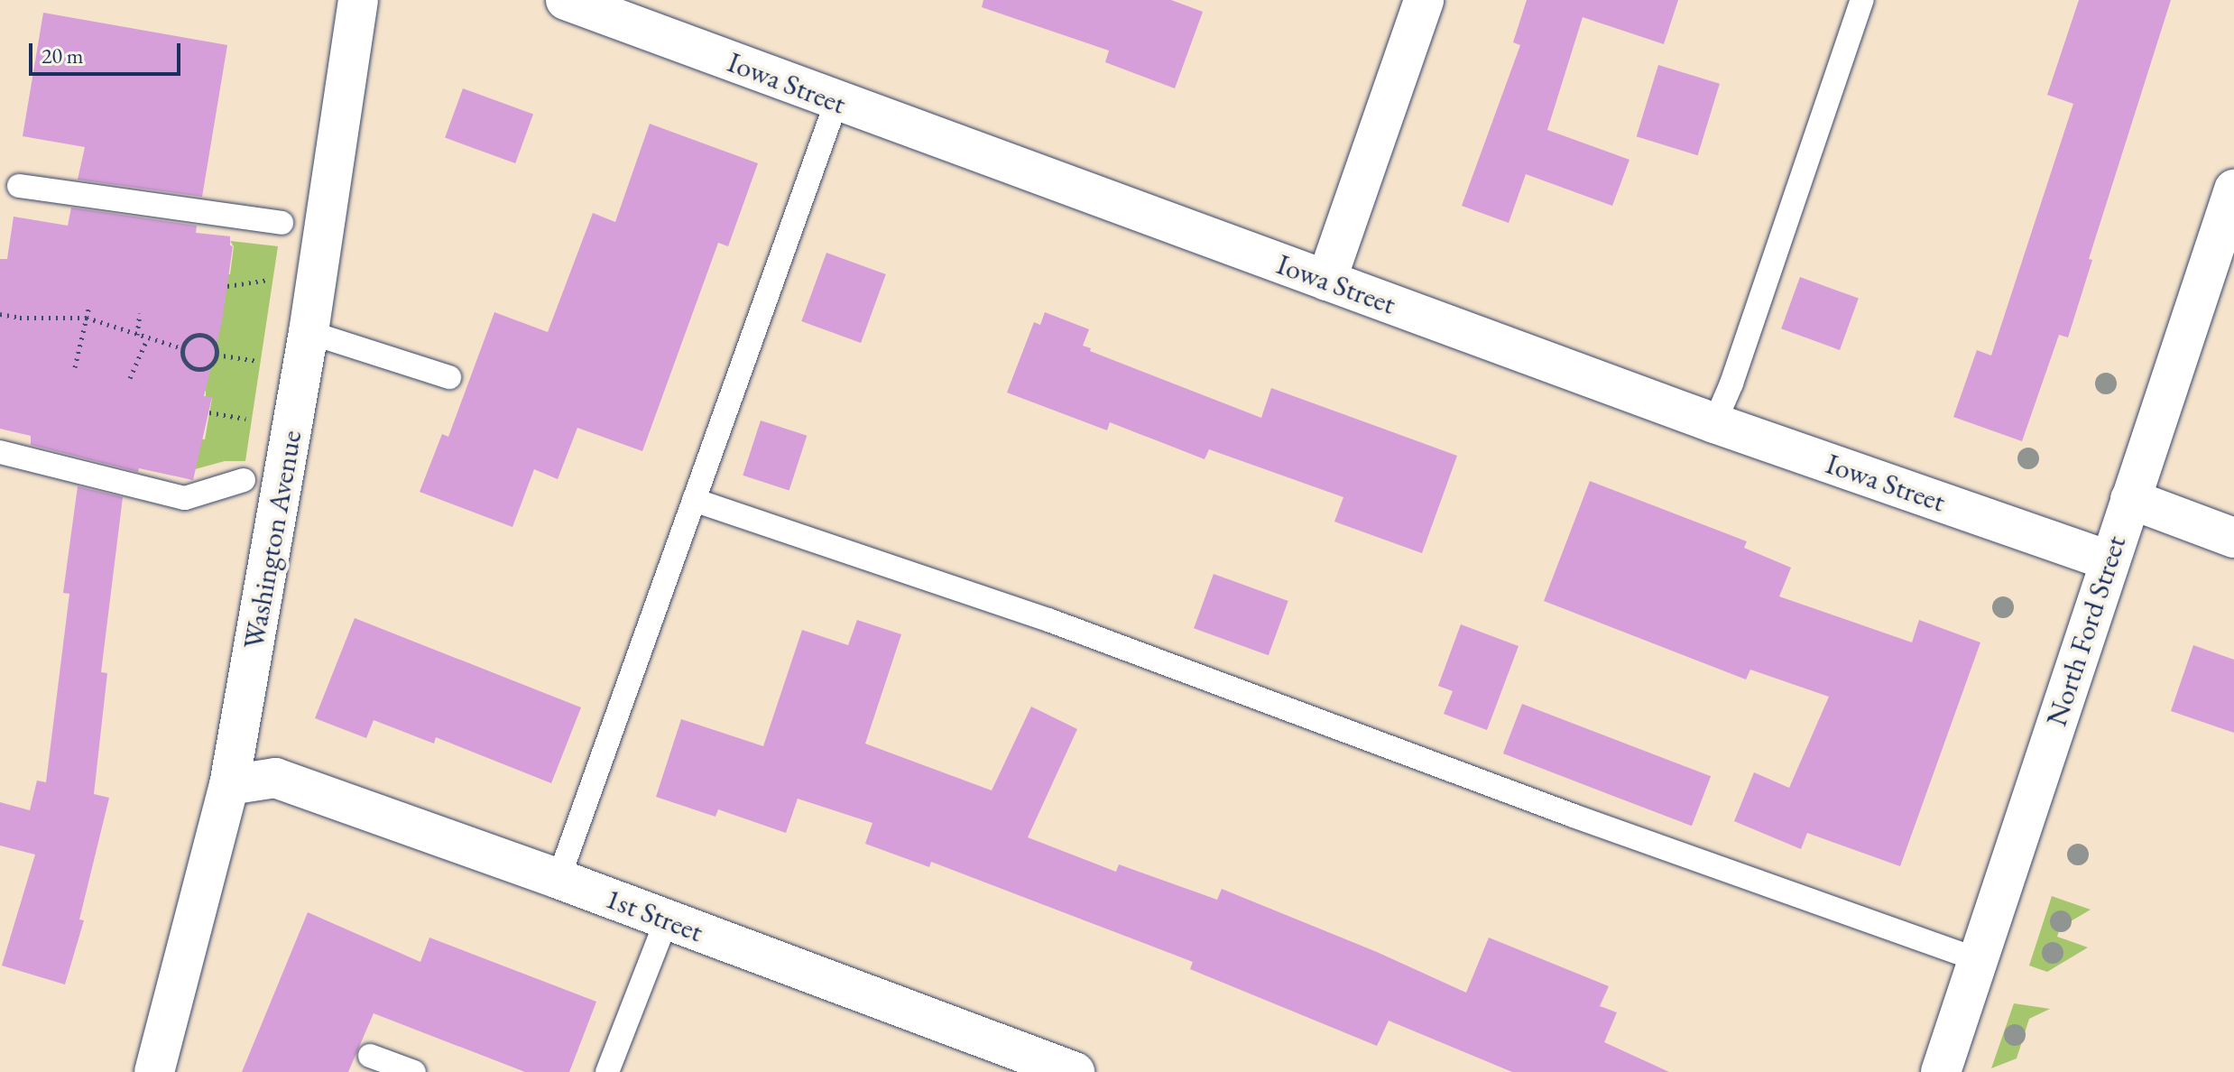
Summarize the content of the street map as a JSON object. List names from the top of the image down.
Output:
{
  "streets": {
    "street": [
      "Iowa Street",
      "Washington Avenue",
      "North Ford Street",
      "1st Street"
    ]
  },
  "crossings": [
    ["Iowa Street", "North Ford Street"],
    ["Washington Avenue", "1st Street"]
  ],
  "scale_bar": "20 m"
}
